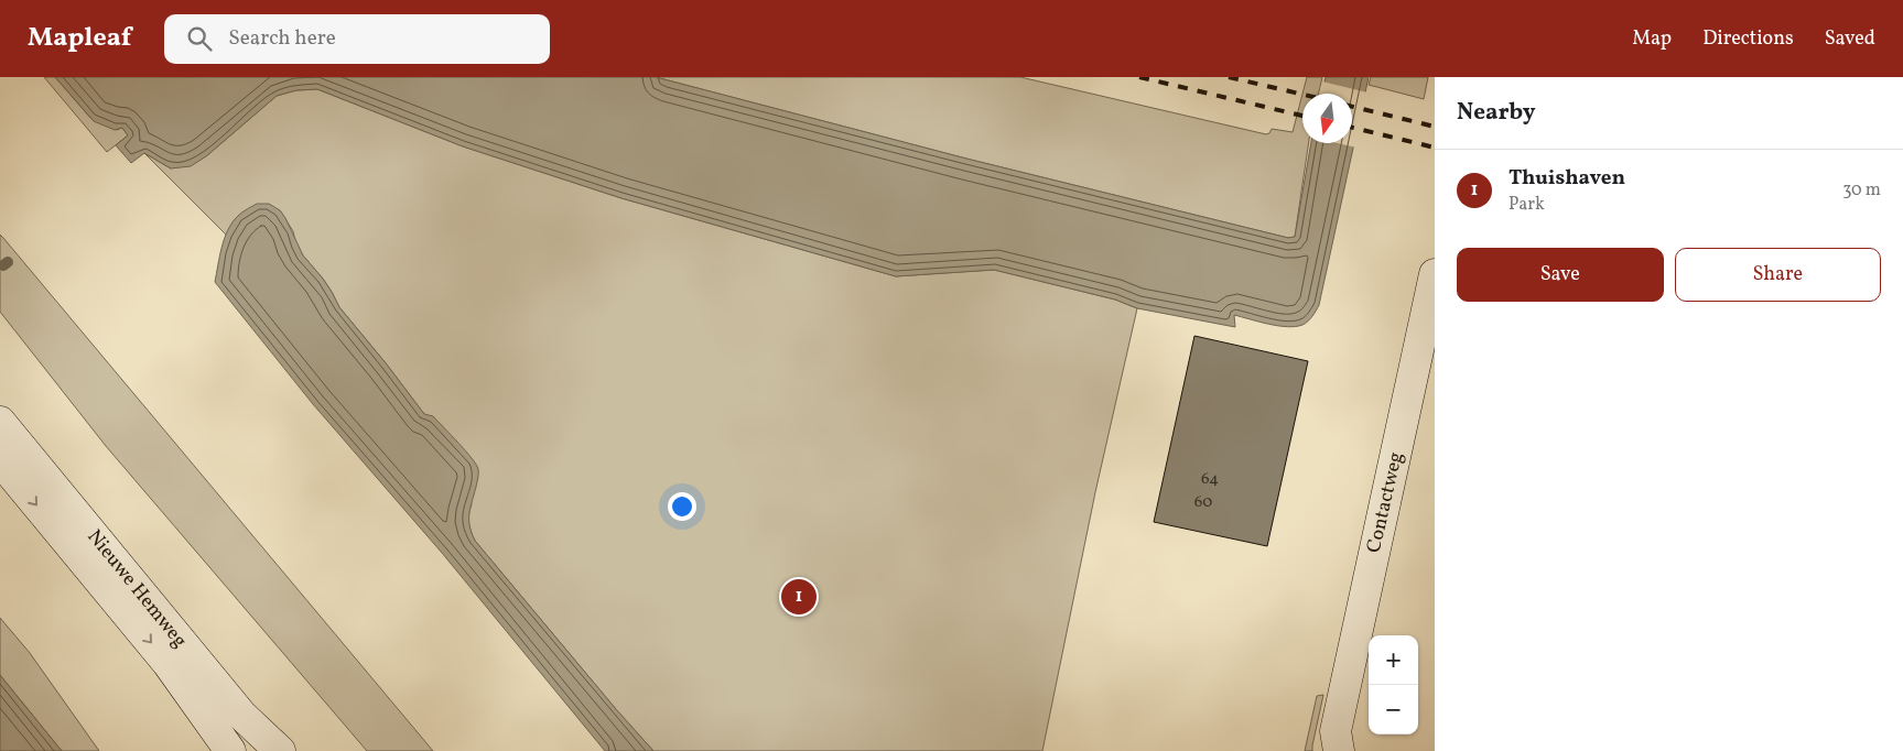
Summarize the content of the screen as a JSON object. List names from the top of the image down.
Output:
{
  "streets": {
    "main road": ["Contactweg", "Nieuwe Hemweg"]
  },
  "house_numbers": ["64", "60"],
  "north": "bottom",
  "page": {
    "header": "Mapleaf",
    "search": "Search here",
    "nav": ["Map", "Directions", "Saved"],
    "heading": "Nearby",
    "list": [
      {
        "mark": "1",
        "name": "Thuishaven",
        "note": "Park",
        "value": "30 m"
      }
    ],
    "buttons": ["Save", "Share"],
    "pins": "1",
    "map_buttons": ["+", "−"]
  }
}
